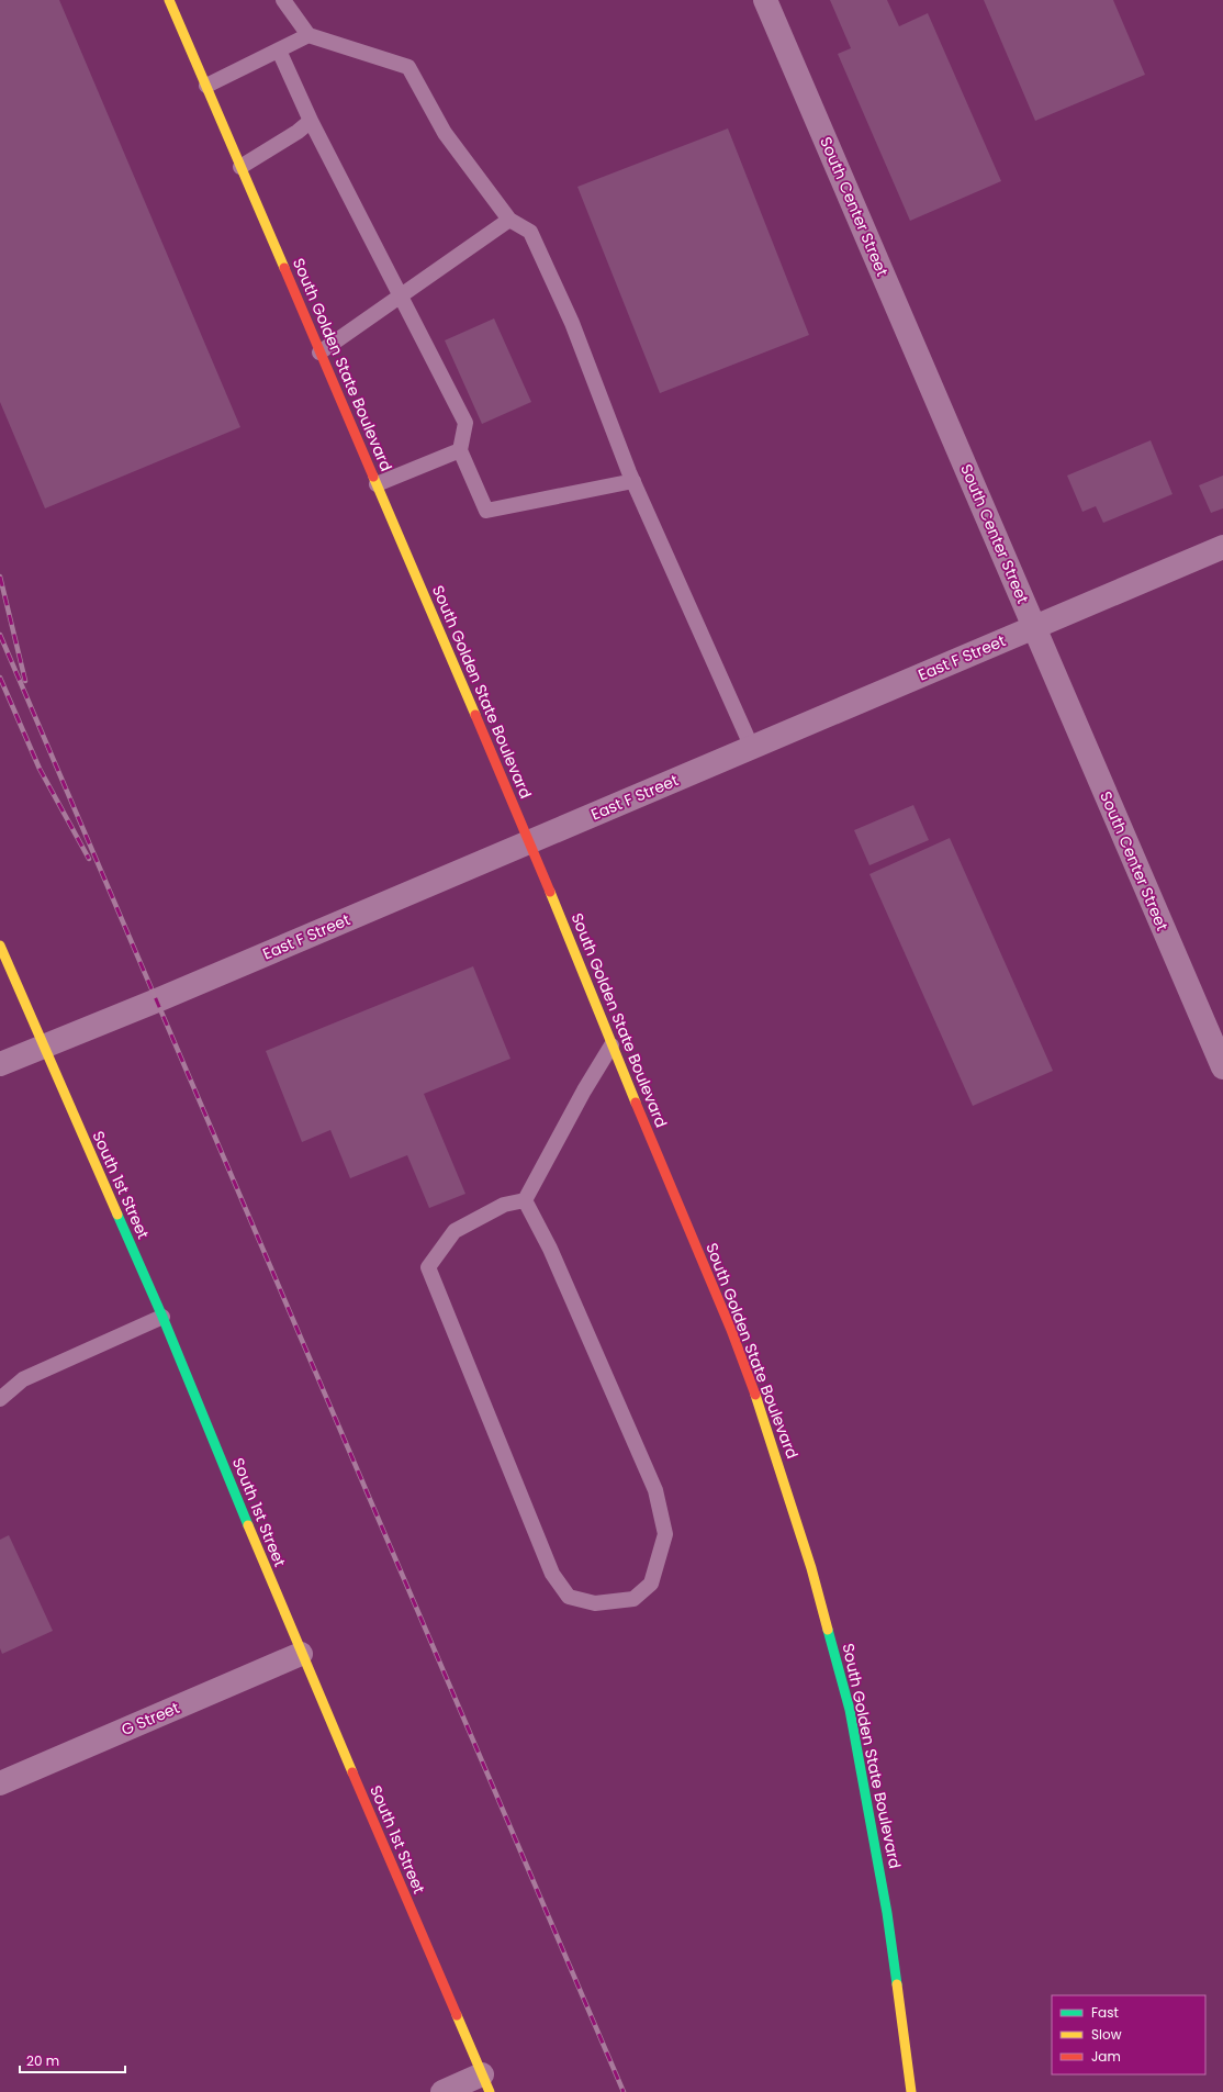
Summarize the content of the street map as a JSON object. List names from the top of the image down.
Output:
{
  "streets": {
    "main road": ["South Golden State Boulevard", "South 1st Street"],
    "street": ["South Center Street", "East F Street", "G Street"]
  },
  "crossings": [
    ["South Center Street", "East F Street"],
    ["South Golden State Boulevard", "East F Street"],
    ["East F Street", "South 1st Street"],
    ["South 1st Street", "G Street"]
  ],
  "legend": ["Fast", "Slow", "Jam"],
  "scale_bar": "20 m"
}
